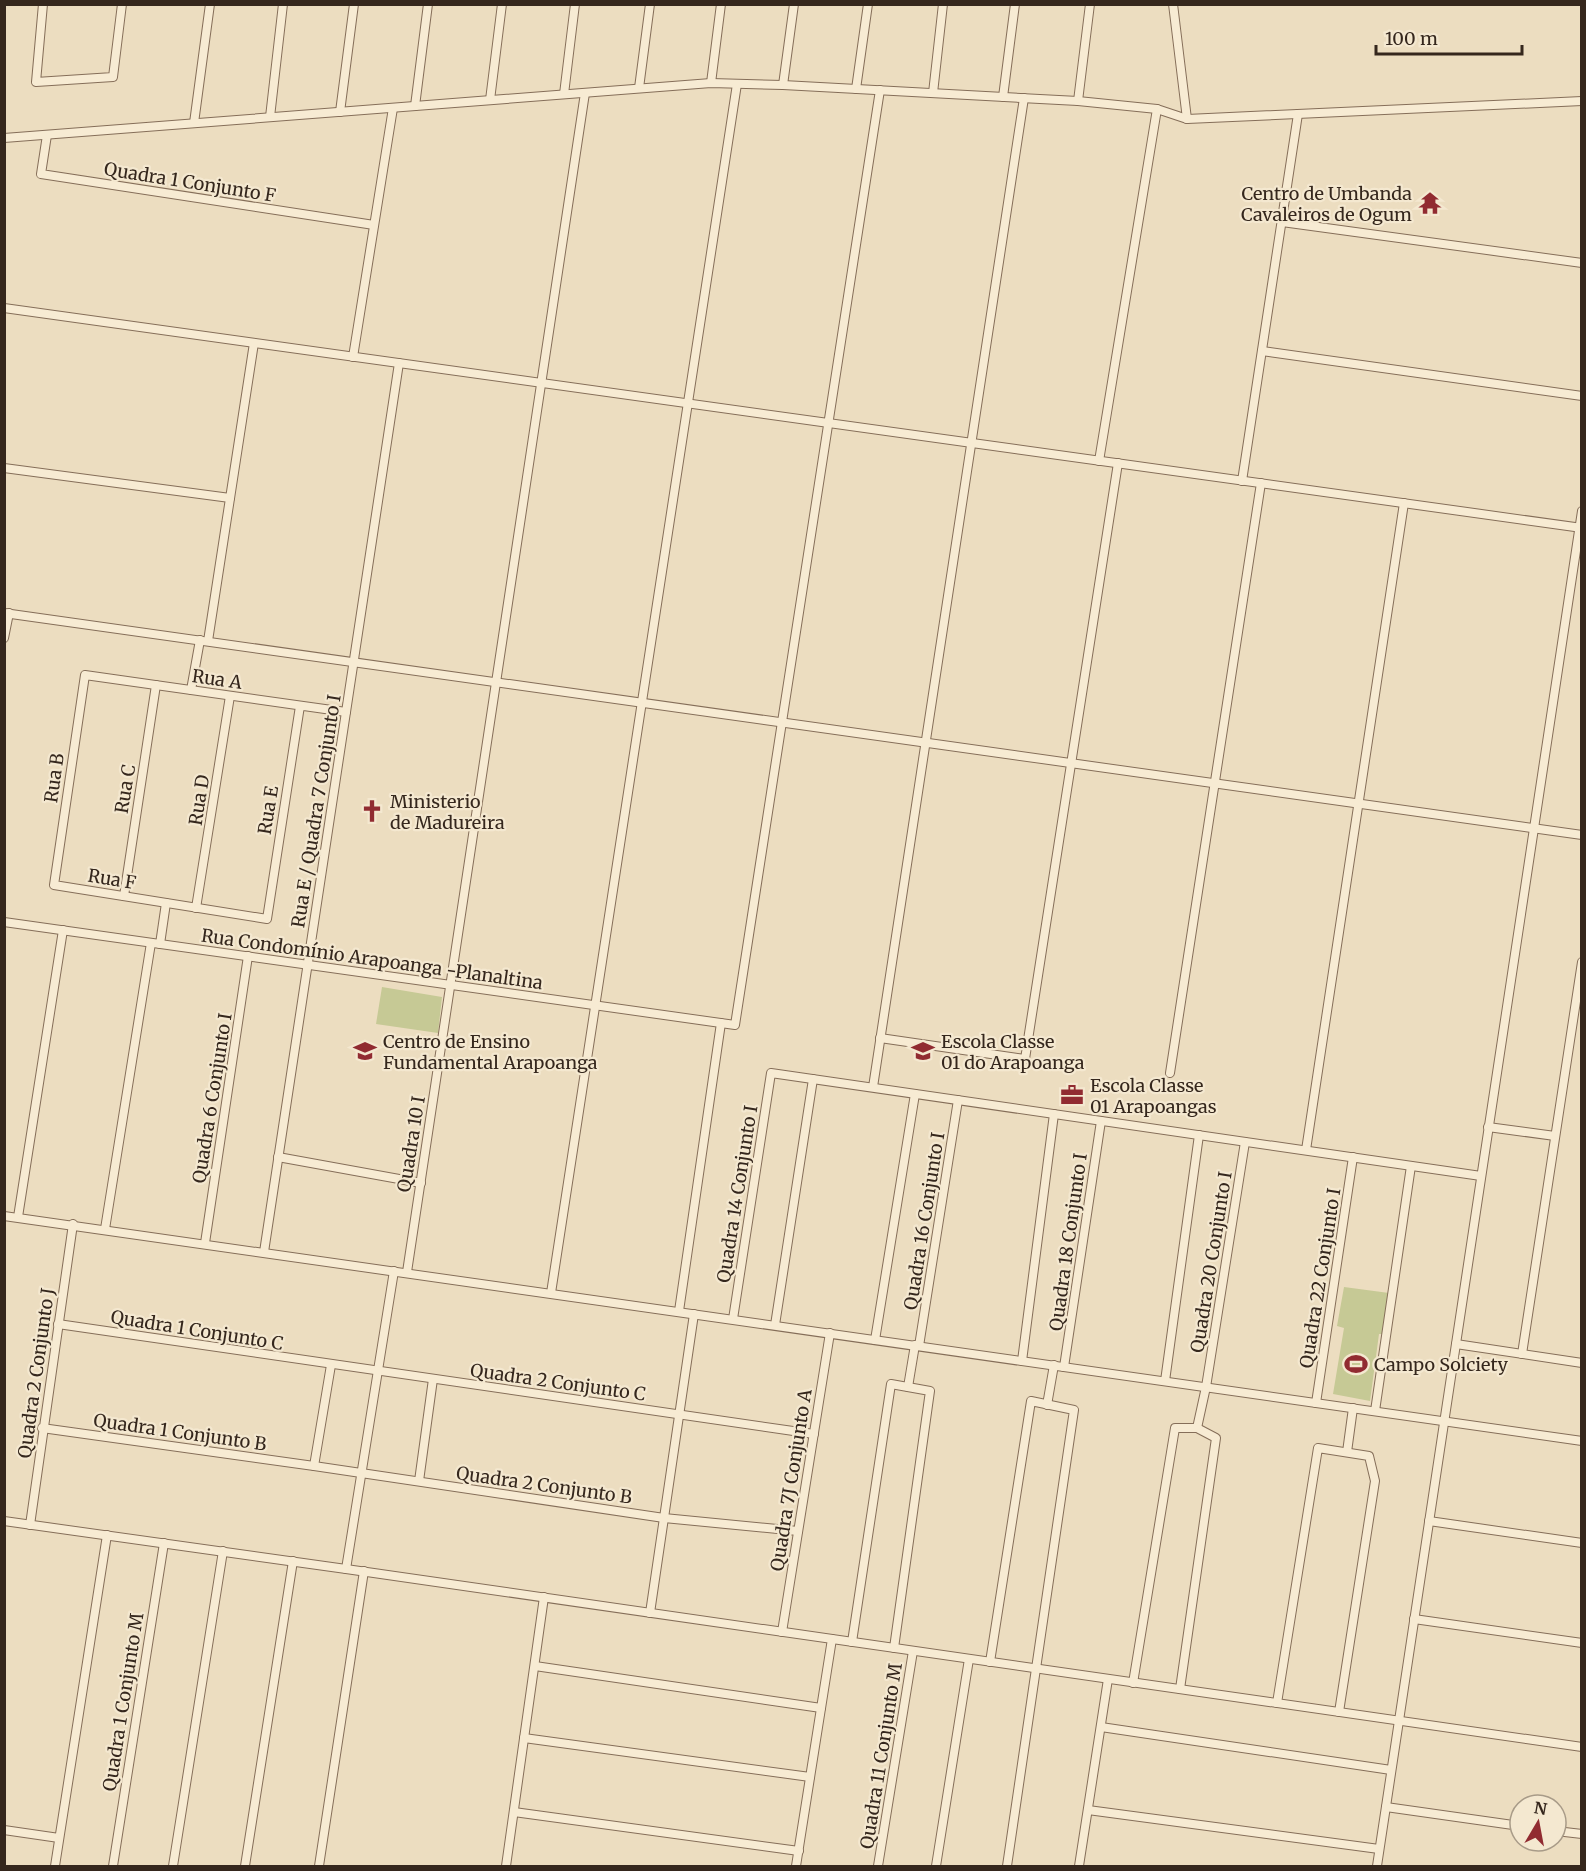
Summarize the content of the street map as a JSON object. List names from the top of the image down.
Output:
{
  "streets": {
    "street": [
      "Quadra 1 Conjunto F",
      "Rua A",
      "Rua B",
      "Rua C",
      "Rua D",
      "Rua E",
      "Rua E / Quadra 7 Conjunto I",
      "Rua F",
      "Rua Condomínio Arapoanga -Planaltina",
      "Quadra 6 Conjunto I",
      "Quadra 10 I",
      "Quadra 14 Conjunto I",
      "Quadra 16 Conjunto I",
      "Quadra 18 Conjunto I",
      "Quadra 20 Conjunto I",
      "Quadra 22 Conjunto I",
      "Quadra 1 Conjunto C",
      "Quadra 2 Conjunto J",
      "Quadra 2 Conjunto C",
      "Quadra 1 Conjunto B",
      "Quadra 7J Conjunto A",
      "Quadra 2 Conjunto B",
      "Quadra 1 Conjunto M",
      "Quadra 11 Conjunto M"
    ]
  },
  "crossings": [
    ["Rua A", "Rua B"],
    ["Rua A", "Rua C"],
    ["Rua A", "Rua D"],
    ["Rua A", "Rua E"],
    ["Rua A", "Rua E / Quadra 7 Conjunto I"],
    ["Rua B", "Rua F"],
    ["Rua C", "Rua F"],
    ["Rua D", "Rua F"],
    ["Rua E", "Rua F"],
    ["Rua E / Quadra 7 Conjunto I", "Rua Condomínio Arapoanga -Planaltina"],
    ["Rua Condomínio Arapoanga -Planaltina", "Quadra 6 Conjunto I"],
    ["Rua Condomínio Arapoanga -Planaltina", "Quadra 10 I"],
    ["Quadra 1 Conjunto C", "Quadra 2 Conjunto J"],
    ["Quadra 1 Conjunto C", "Quadra 2 Conjunto C"],
    ["Quadra 2 Conjunto J", "Quadra 1 Conjunto B"],
    ["Quadra 2 Conjunto C", "Quadra 7J Conjunto A"],
    ["Quadra 1 Conjunto B", "Quadra 2 Conjunto B"],
    ["Quadra 7J Conjunto A", "Quadra 2 Conjunto B"]
  ],
  "places": {
    "temple": ["Centro de Umbanda Cavaleiros de Ogum"],
    "church": ["Ministerio de Madureira"],
    "school or university": ["Centro de Ensino Fundamental Arapoanga", "Escola Classe 01 do Arapoanga"],
    "office": ["Escola Classe 01 Arapoangas"],
    "sports": ["Campo Solciety"]
  },
  "scale_bar": "100 m",
  "north": "top"
}
